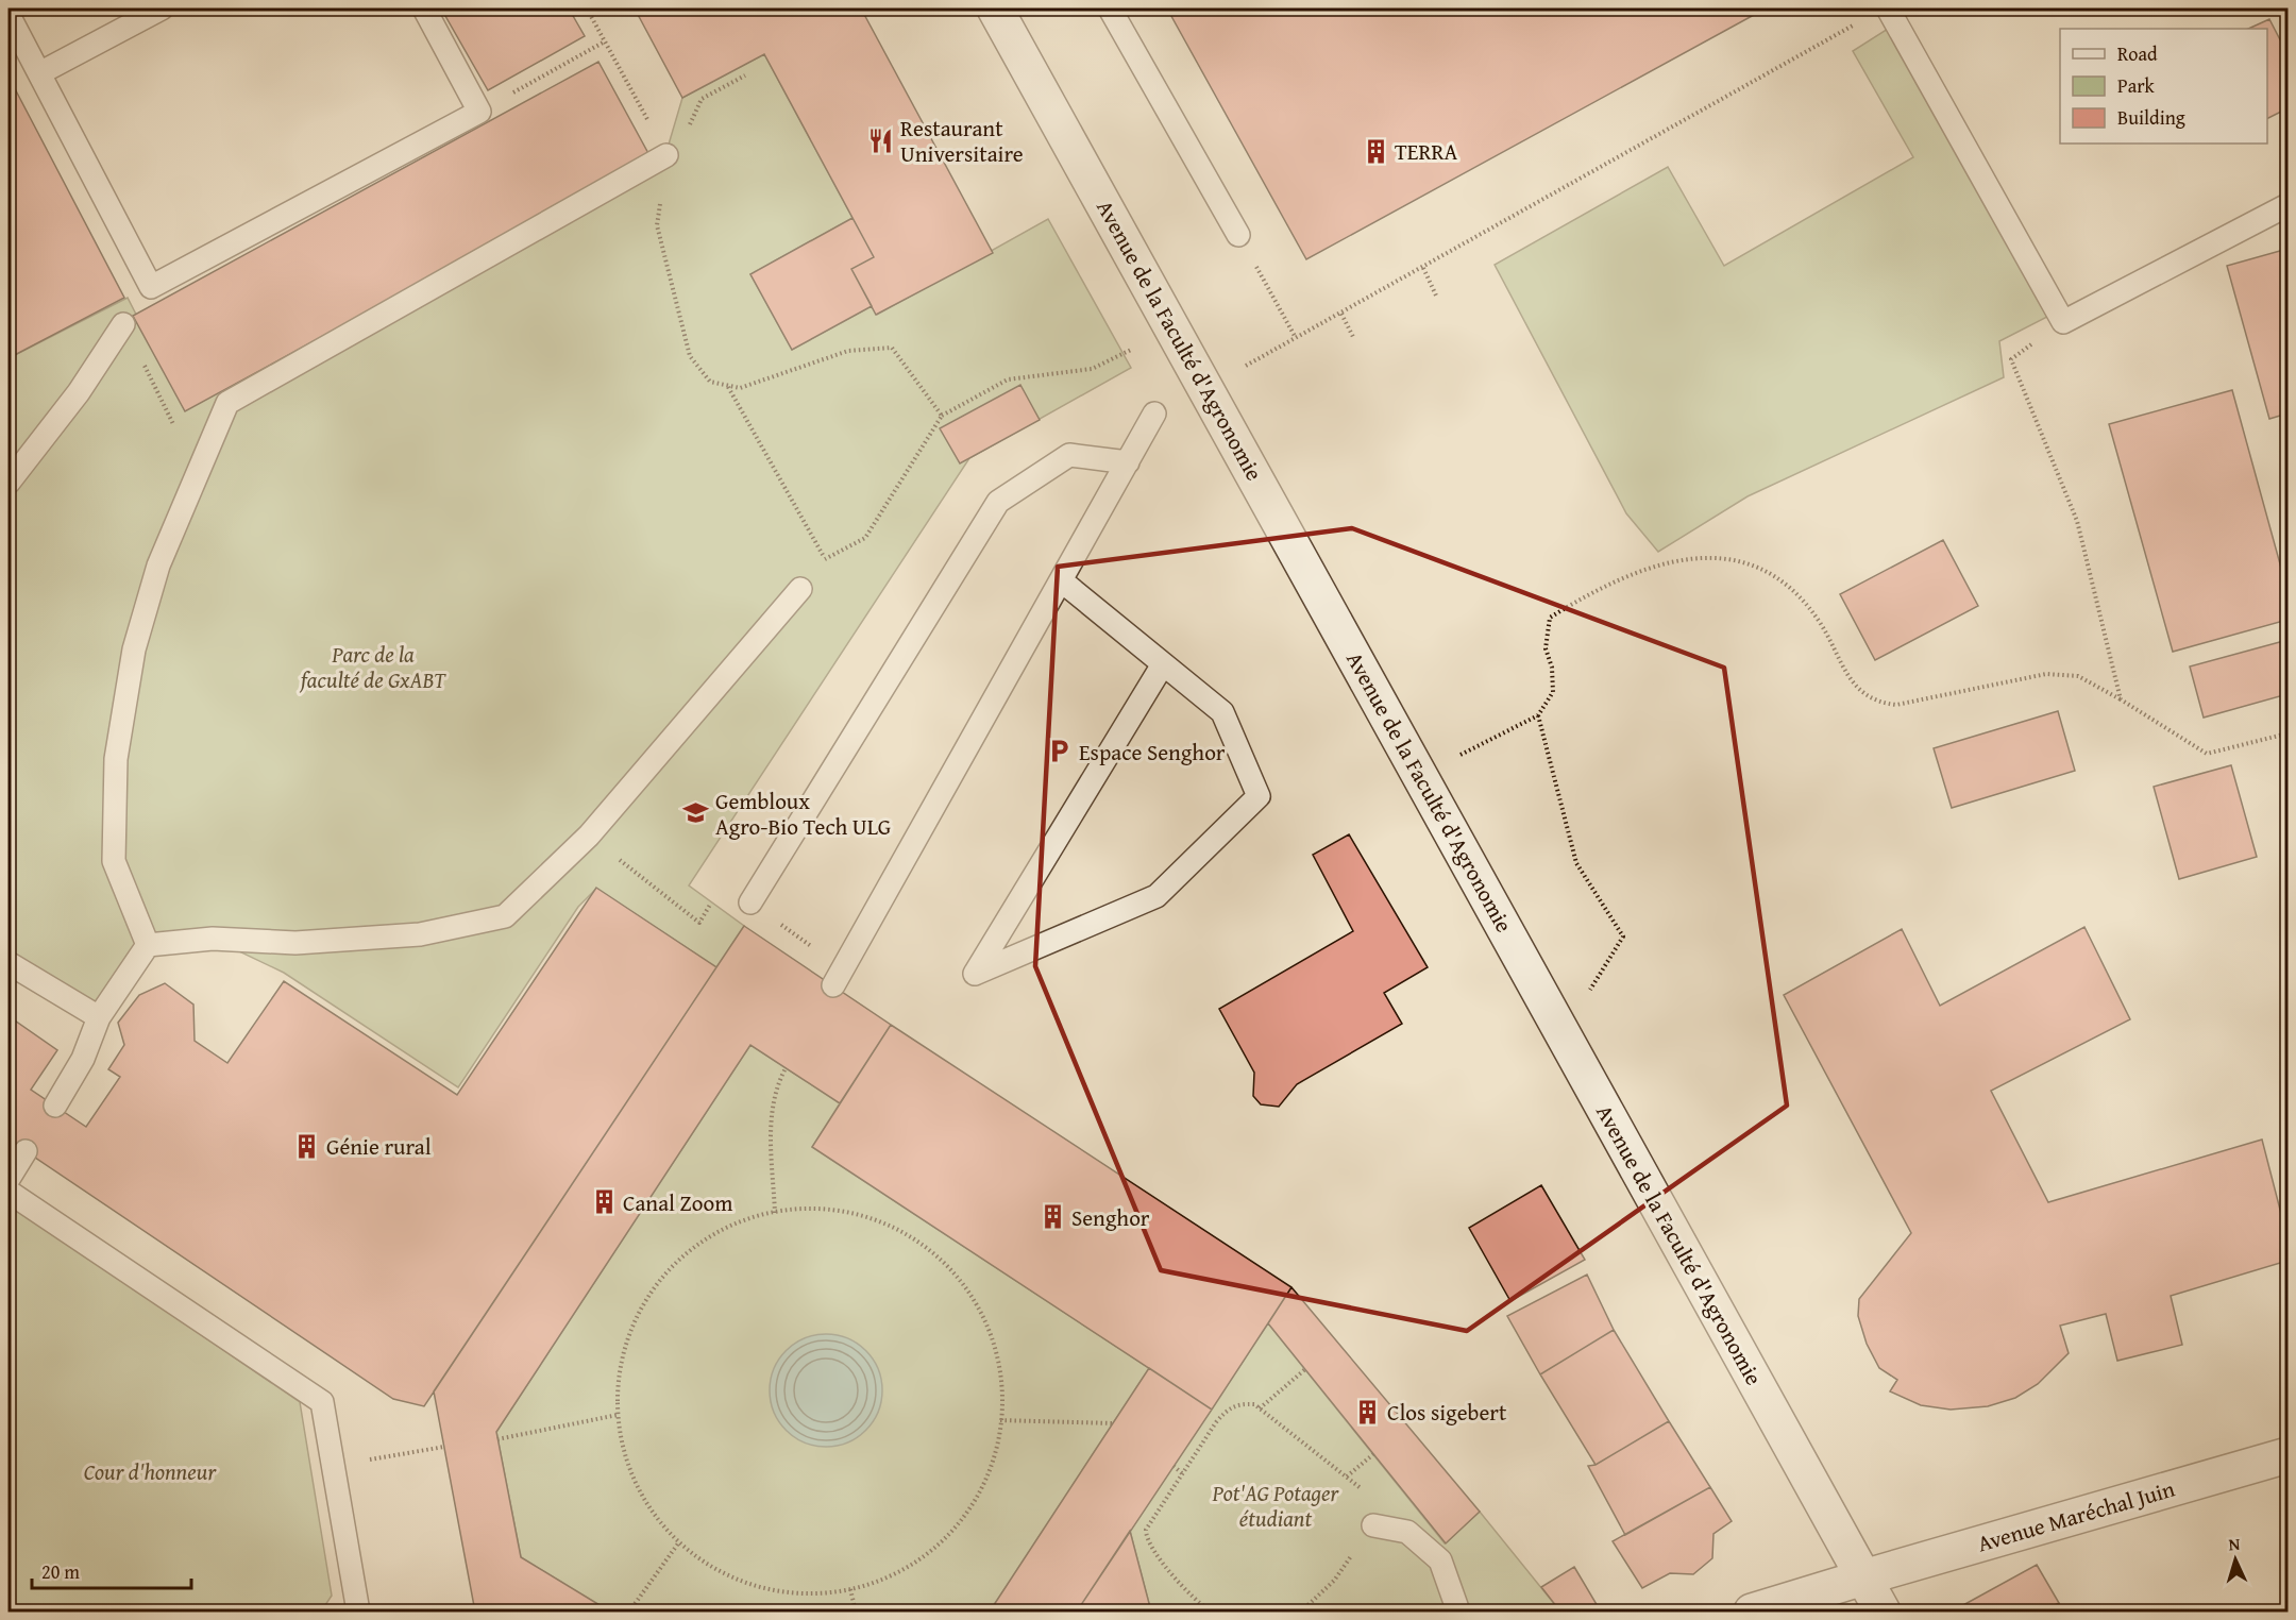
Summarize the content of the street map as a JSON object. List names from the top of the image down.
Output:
{
  "streets": {
    "street": ["Avenue de la Faculté d'Agronomie", "Avenue Maréchal Juin"]
  },
  "crossings": [
    ["Avenue de la Faculté d'Agronomie", "Avenue Maréchal Juin"]
  ],
  "parks": ["Parc de la faculté de GxABT", "Cour d'honneur", "Pot'AG Potager étudiant"],
  "places": {
    "restaurant": ["Restaurant Universitaire"],
    "building": [
      "TERRA",
      "Génie rural",
      "Canal Zoom",
      "Senghor",
      "Clos sigebert"
    ],
    "parking": ["Espace Senghor"],
    "school or university": ["Gembloux Agro-Bio Tech ULG"]
  },
  "legend": ["Road", "Park", "Building"],
  "scale_bar": "20 m",
  "north": "top"
}
